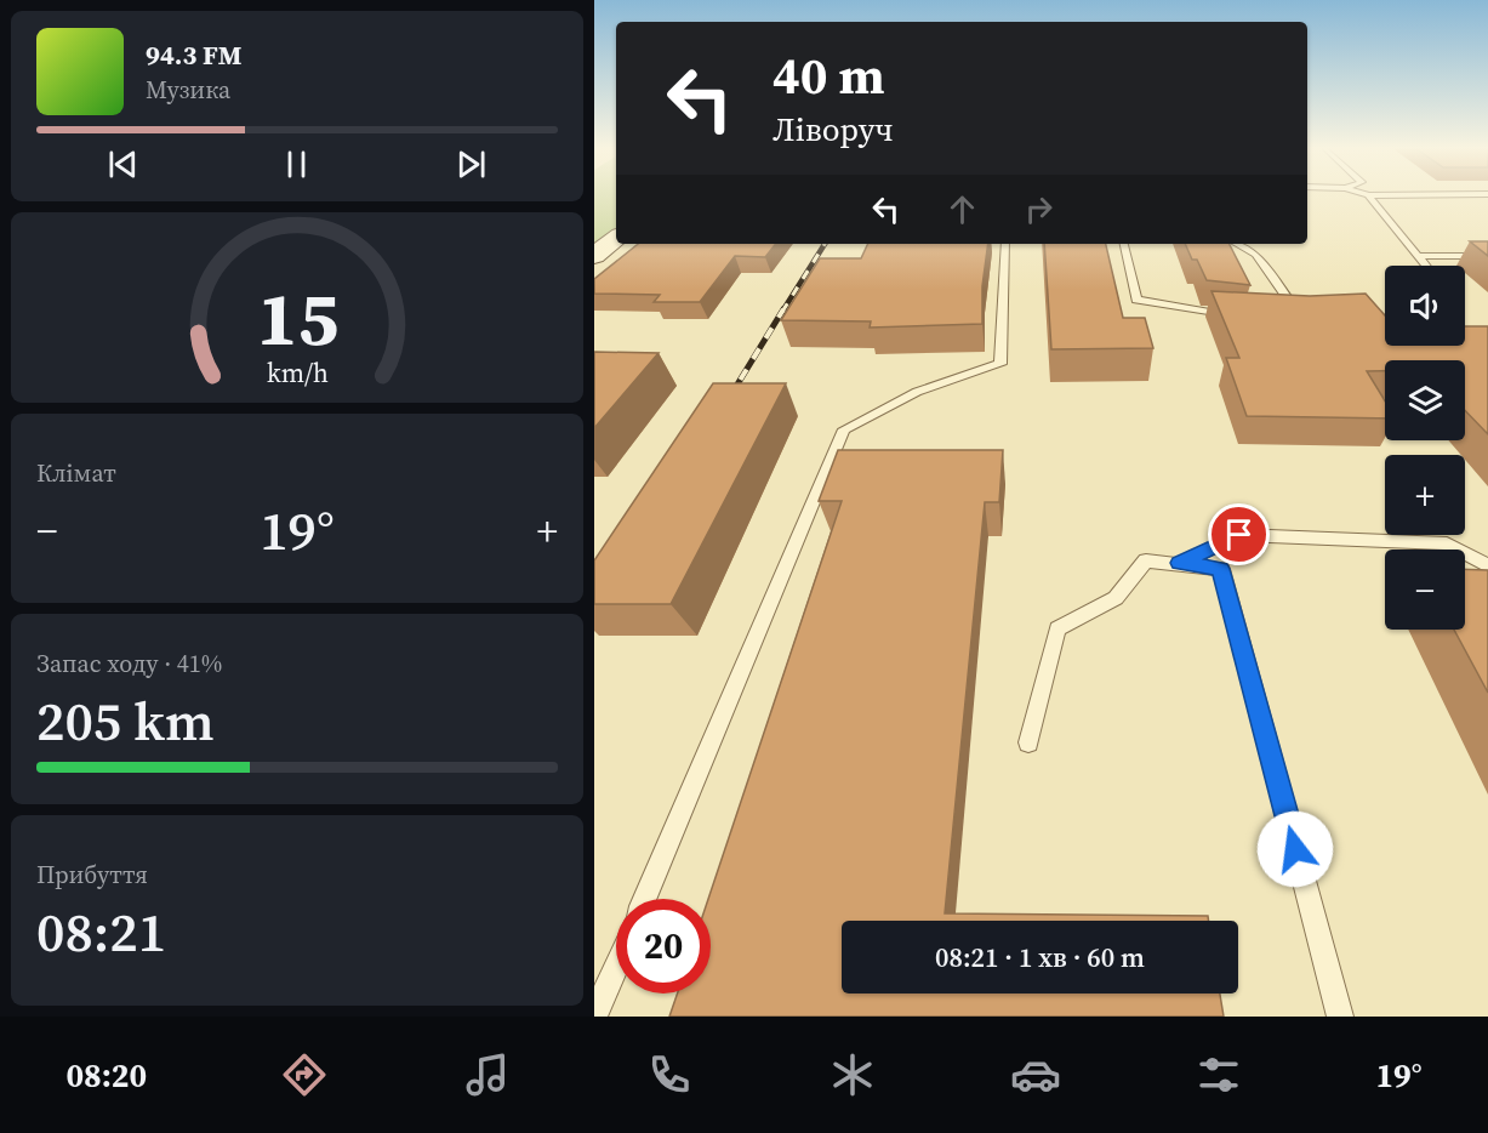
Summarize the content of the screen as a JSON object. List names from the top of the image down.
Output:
{
  "page": {
    "turn": ["40 m", "Ліворуч"],
    "song": ["94.3 FM", "Музика"],
    "map_buttons": ["+", "−"],
    "tile": [
      "Клімат",
      ["Запас ходу · 41%", "205 km"],
      ["Прибуття", "08:21"]
    ],
    "heat": ["−", "19°", "+"],
    "limit": "20",
    "trip": "08:21 · 1 хв · 60 m",
    "tabs": ["08:20", "19°"],
    "gauge": ["15", "km/h"]
  }
}
